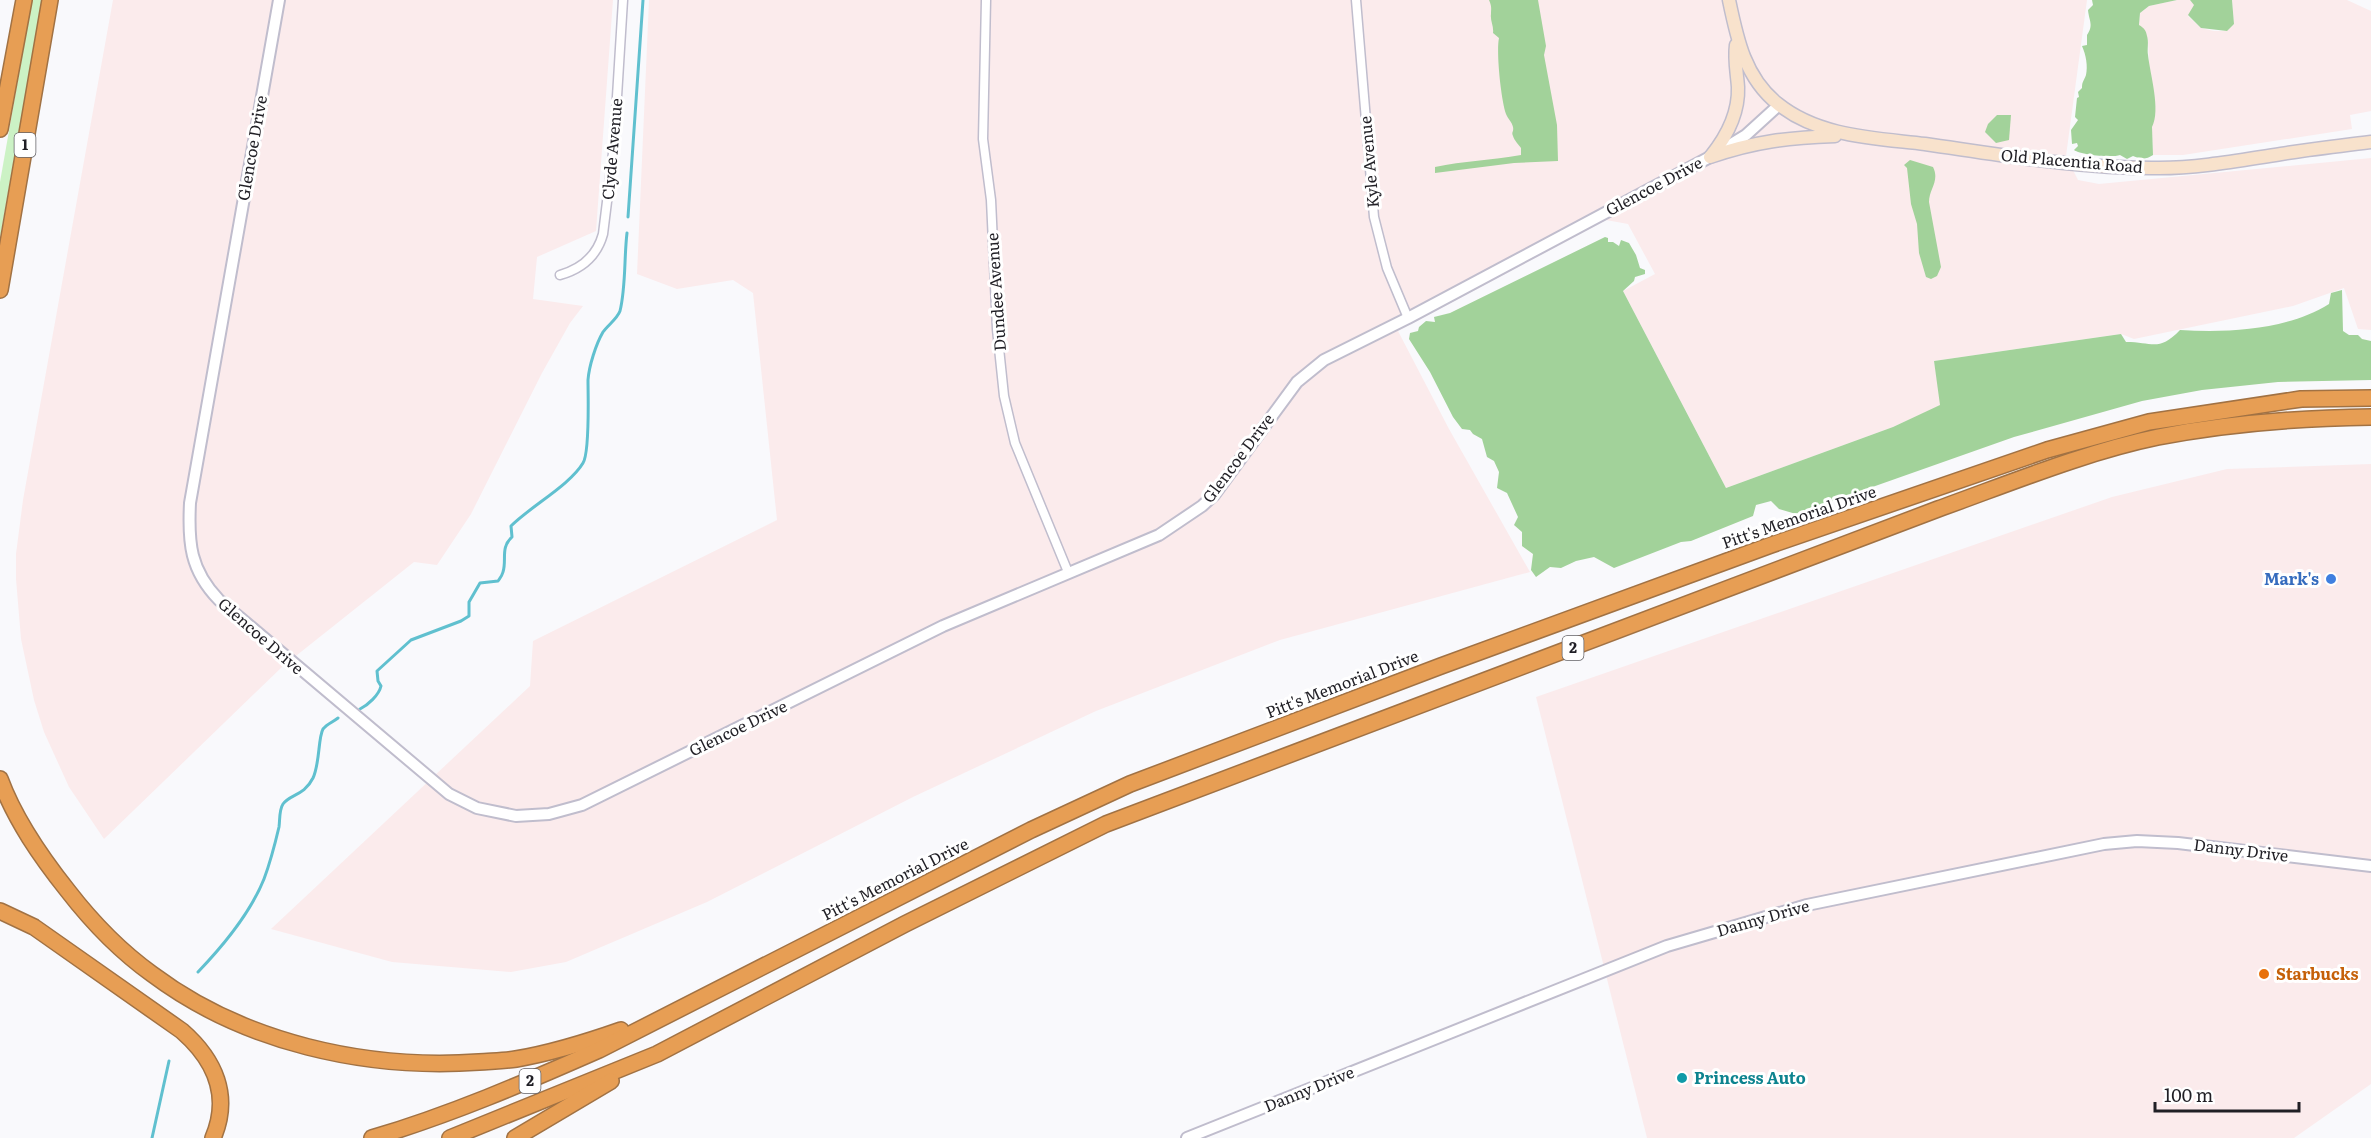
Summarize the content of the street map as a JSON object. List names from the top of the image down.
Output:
{
  "streets": {
    "highway": ["1", "Pitt's Memorial Drive", "2"],
    "main road": ["Old Placentia Road"],
    "street": [
      "Glencoe Drive",
      "Clyde Avenue",
      "Kyle Avenue",
      "Dundee Avenue",
      "Danny Drive"
    ]
  },
  "crossings": [
    ["Glencoe Drive", "Old Placentia Road"],
    ["Glencoe Drive", "Kyle Avenue"],
    ["Glencoe Drive", "Dundee Avenue"]
  ],
  "places": ["Mark's", "Starbucks", "Princess Auto"],
  "scale_bar": "100 m"
}
